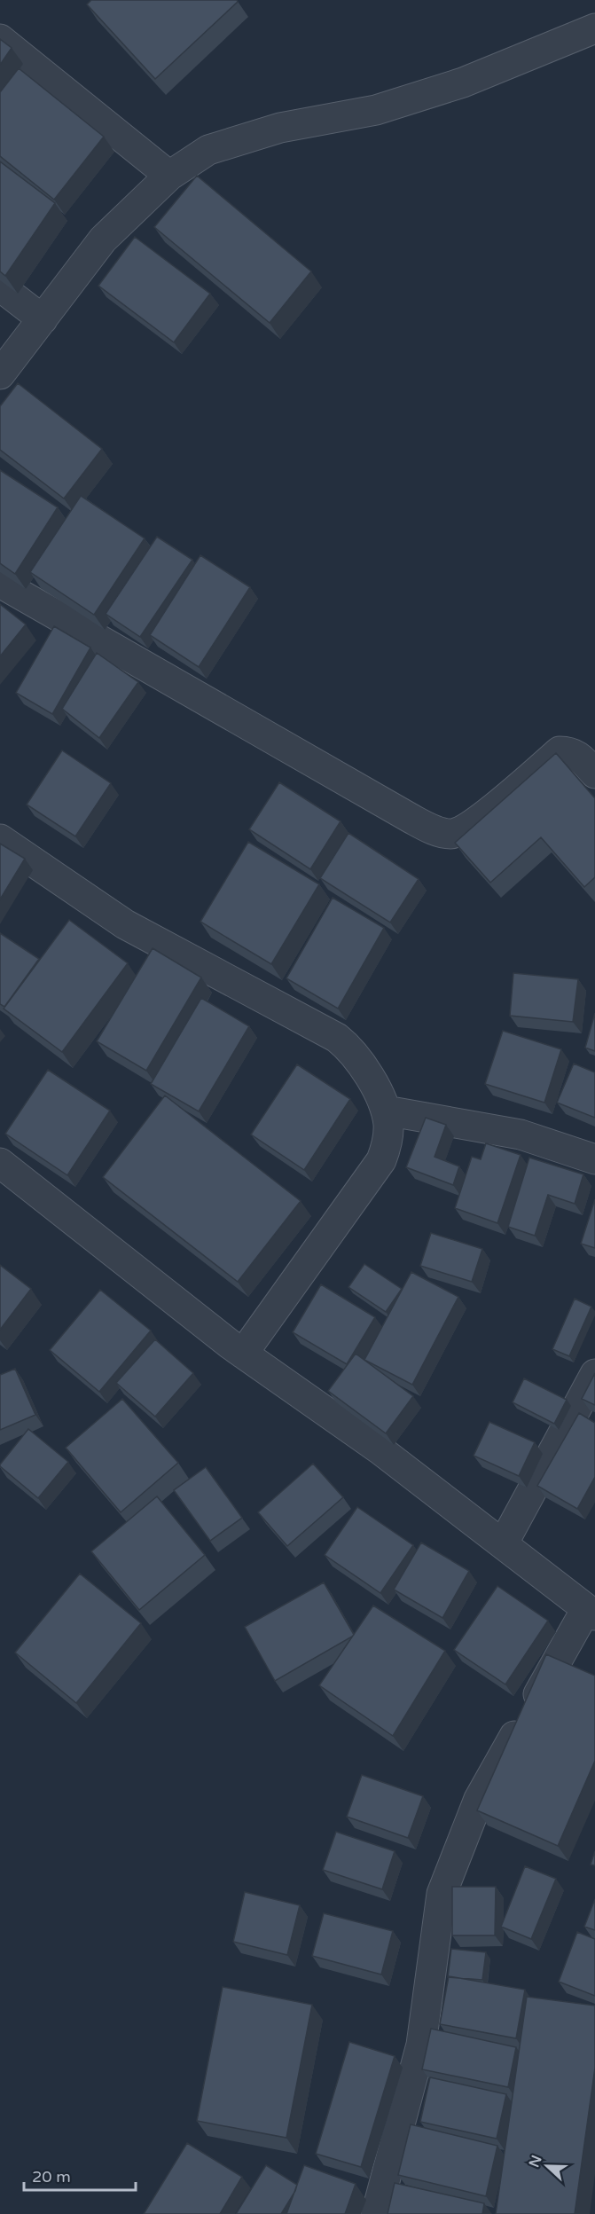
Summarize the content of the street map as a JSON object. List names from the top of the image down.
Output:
{
  "scale_bar": "20 m",
  "north": "left"
}
